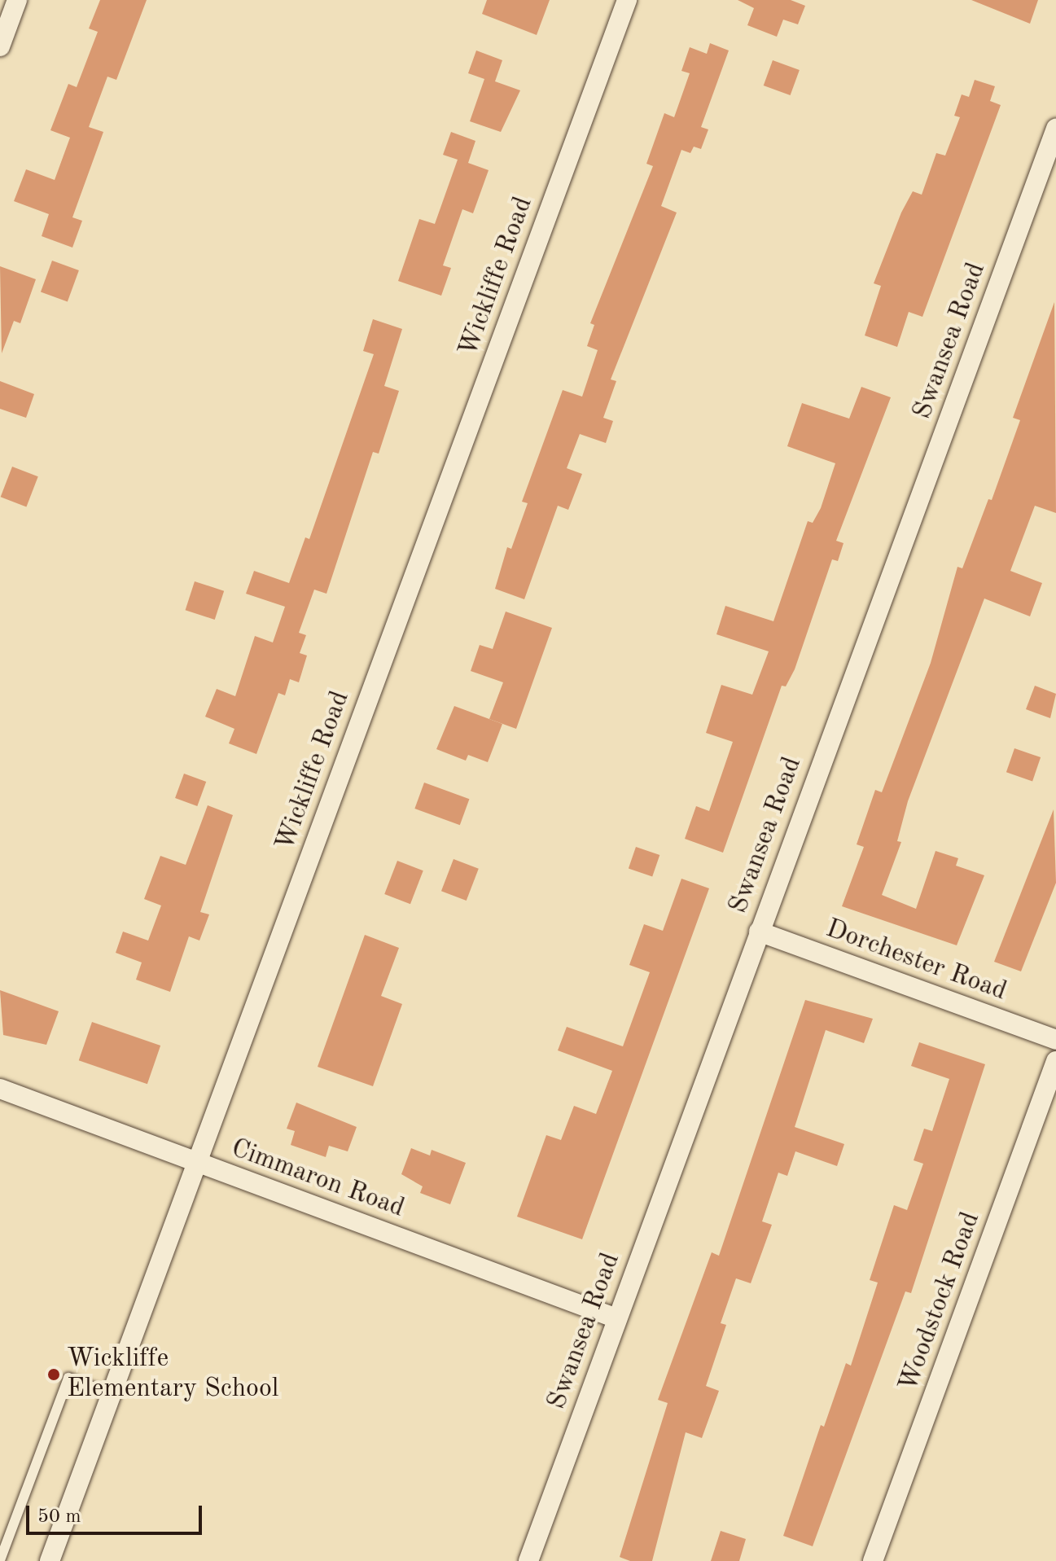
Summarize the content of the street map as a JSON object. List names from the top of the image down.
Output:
{
  "streets": {
    "street": [
      "Wickliffe Road",
      "Swansea Road",
      "Dorchester Road",
      "Cimmaron Road",
      "Woodstock Road"
    ]
  },
  "crossings": [
    ["Wickliffe Road", "Cimmaron Road"],
    ["Swansea Road", "Dorchester Road"],
    ["Swansea Road", "Cimmaron Road"]
  ],
  "places": ["Wickliffe Elementary School"],
  "scale_bar": "50 m"
}
